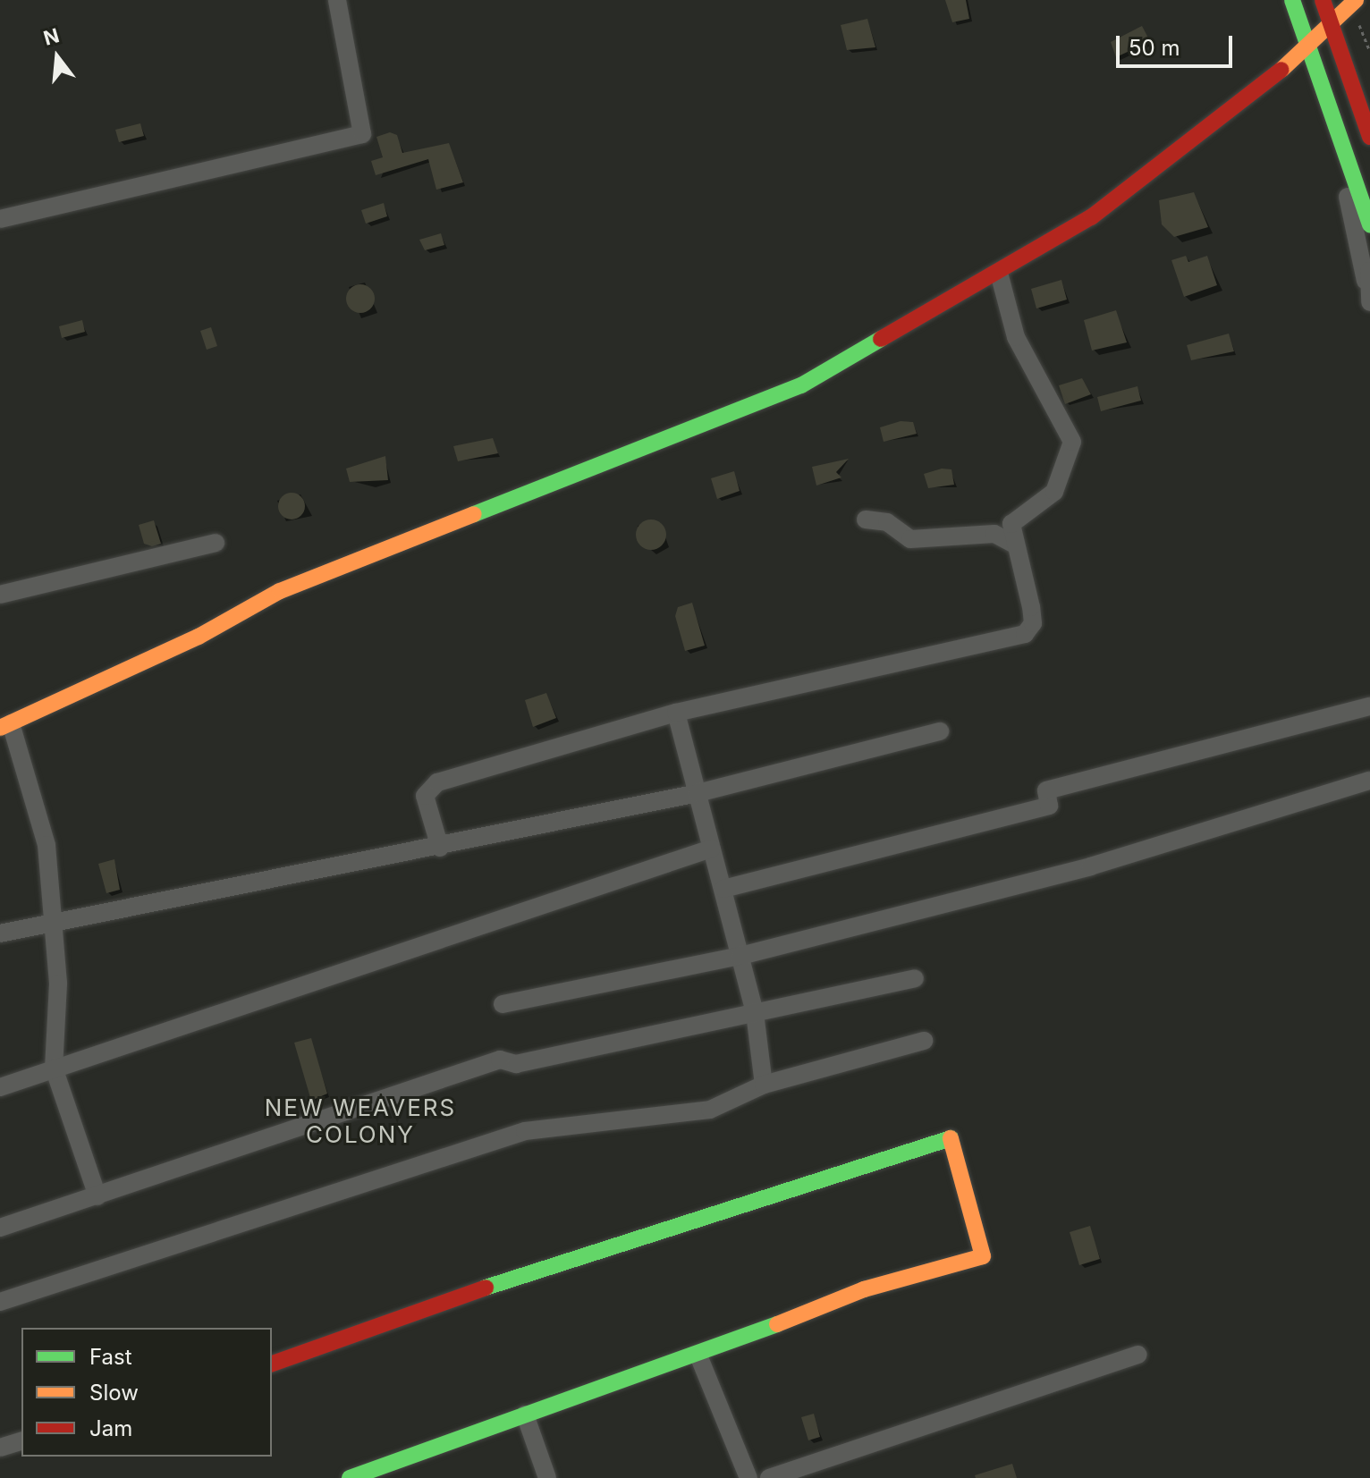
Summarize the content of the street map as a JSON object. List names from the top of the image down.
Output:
{
  "districts": ["NEW WEAVERS COLONY"],
  "legend": ["Fast", "Slow", "Jam"],
  "scale_bar": "50 m",
  "north": "top"
}
